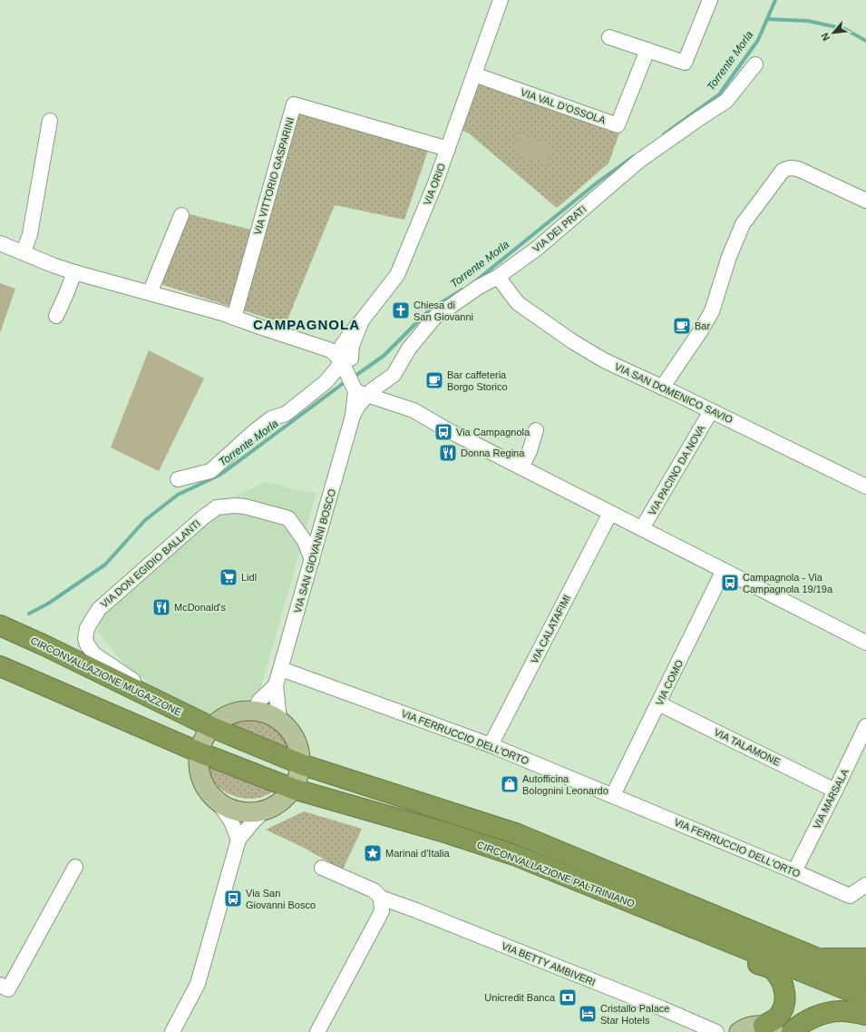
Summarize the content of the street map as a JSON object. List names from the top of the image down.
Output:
{
  "streets": {
    "highway": ["CIRCONVALLAZIONE MUGAZZONE", "CIRCONVALLAZIONE PALTRINIANO"],
    "street": [
      "VIA VAL D'OSSOLA",
      "VIA VITTORIO GASPARINI",
      "VIA ORIO",
      "VIA DEI PRATI",
      "VIA SAN DOMENICO SAVIO",
      "VIA PACINO DA NOVA",
      "VIA SAN GIOVANNI BOSCO",
      "VIA DON EGIDIO BALLANTI",
      "VIA CALATAFIMI",
      "VIA COMO",
      "VIA FERRUCCIO DELL'ORTO",
      "VIA TALAMONE",
      "VIA MARSALA",
      "VIA BETTY AMBIVERI"
    ]
  },
  "crossings": [
    ["VIA VAL D'OSSOLA", "VIA ORIO"],
    ["VIA VITTORIO GASPARINI", "VIA ORIO"],
    ["VIA DEI PRATI", "VIA SAN DOMENICO SAVIO"],
    ["VIA DEI PRATI", "VIA SAN GIOVANNI BOSCO"],
    ["VIA SAN DOMENICO SAVIO", "VIA PACINO DA NOVA"],
    ["VIA SAN GIOVANNI BOSCO", "VIA DON EGIDIO BALLANTI"],
    ["VIA SAN GIOVANNI BOSCO", "VIA FERRUCCIO DELL'ORTO"],
    ["VIA DON EGIDIO BALLANTI", "CIRCONVALLAZIONE MUGAZZONE"],
    ["VIA CALATAFIMI", "VIA FERRUCCIO DELL'ORTO"],
    ["CIRCONVALLAZIONE MUGAZZONE", "CIRCONVALLAZIONE PALTRINIANO"],
    ["VIA COMO", "VIA FERRUCCIO DELL'ORTO"],
    ["VIA COMO", "VIA TALAMONE"],
    ["VIA FERRUCCIO DELL'ORTO", "VIA MARSALA"],
    ["VIA TALAMONE", "VIA MARSALA"]
  ],
  "districts": ["CAMPAGNOLA"],
  "water": ["Torrente Morla"],
  "places": {
    "church": ["Chiesa di San Giovanni"],
    "cafe": ["Bar", "Bar caffeteria Borgo Storico"],
    "bus stop": ["Via Campagnola", "Campagnola - Via Campagnola 19/19a", "Via San Giovanni Bosco"],
    "restaurant": ["Donna Regina", "McDonald's"],
    "supermarket": ["Lidl"],
    "shop": ["Autofficina Bolognini Leonardo"],
    "place": ["Marinai d'Italia"],
    "bank": ["Unicredit Banca"],
    "hotel": ["Cristallo Palace Star Hotels"]
  },
  "north": "bottom left"
}
